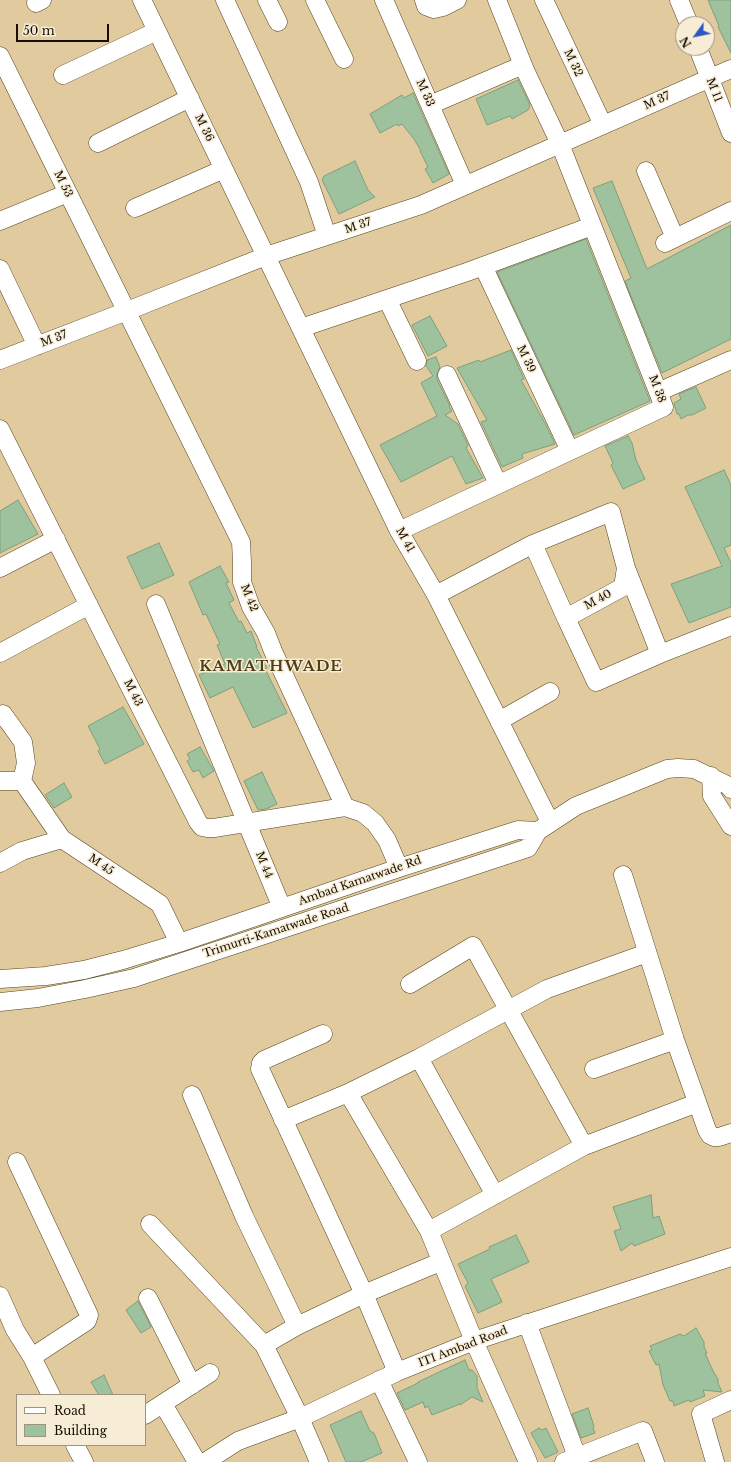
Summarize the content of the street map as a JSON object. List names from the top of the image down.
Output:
{
  "streets": {
    "street": [
      "M 32",
      "M 11",
      "M 33",
      "M 37",
      "M 36",
      "M 53",
      "M 39",
      "M 38",
      "M 41",
      "M 42",
      "M 40",
      "M 43",
      "M 45",
      "M 44",
      "Ambad Kamatwade Rd",
      "Trimurti-Kamatwade Road",
      "ITI Ambad Road"
    ]
  },
  "crossings": [
    ["M 32", "M 37"],
    ["M 11", "M 37"],
    ["M 33", "M 37"],
    ["M 37", "M 36"],
    ["M 37", "M 53"],
    ["M 37", "M 38"],
    ["M 37", "M 41"],
    ["M 37", "M 42"],
    ["M 36", "M 41"],
    ["M 53", "M 42"],
    ["M 39", "M 38"],
    ["M 38", "M 41"],
    ["M 41", "M 40"],
    ["M 41", "Ambad Kamatwade Rd"],
    ["M 41", "Trimurti-Kamatwade Road"],
    ["M 42", "M 43"],
    ["M 43", "M 44"],
    ["M 45", "Ambad Kamatwade Rd"],
    ["M 44", "Ambad Kamatwade Rd"],
    ["Ambad Kamatwade Rd", "Trimurti-Kamatwade Road"]
  ],
  "districts": ["KAMATHWADE"],
  "legend": ["Road", "Building"],
  "scale_bar": "50 m",
  "north": "bottom left"
}
